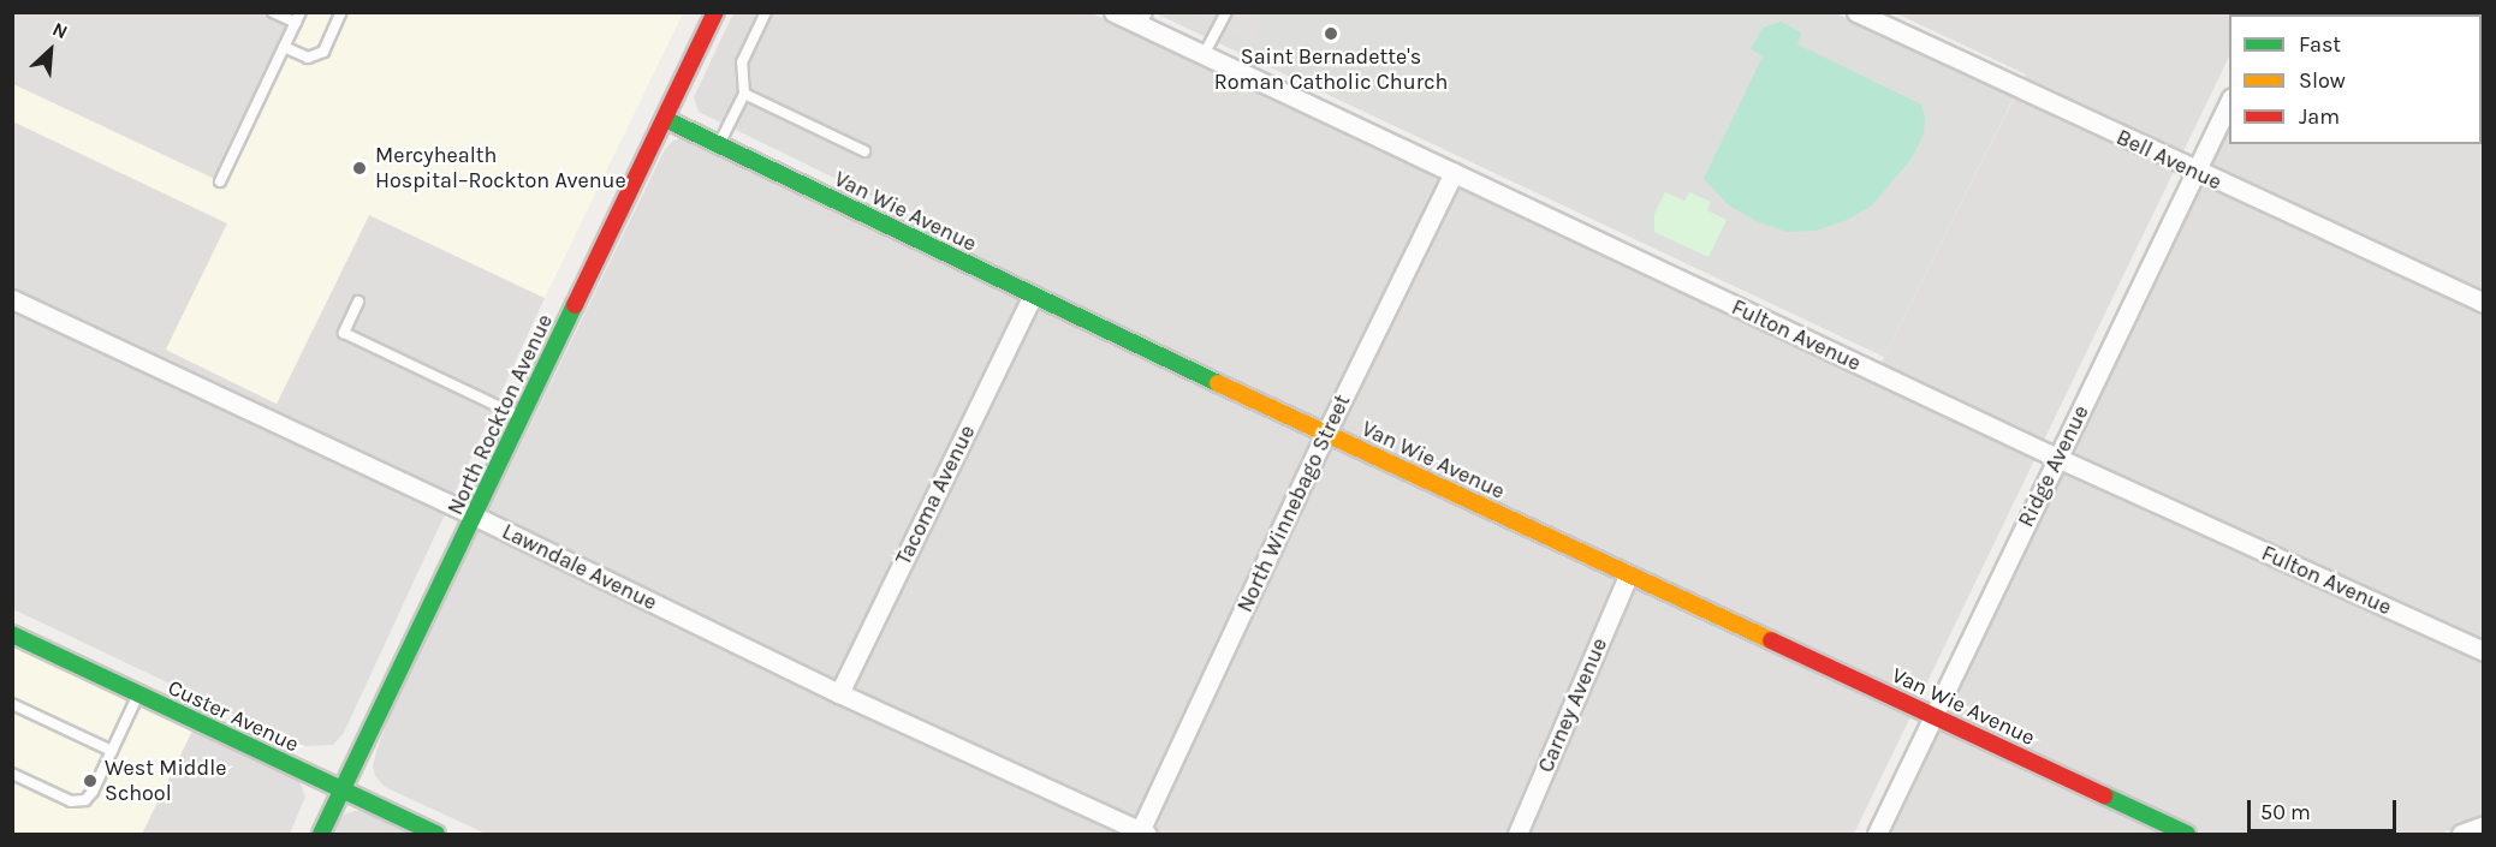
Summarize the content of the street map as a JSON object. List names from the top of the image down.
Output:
{
  "streets": {
    "street": [
      "Bell Avenue",
      "Van Wie Avenue",
      "Fulton Avenue",
      "North Rockton Avenue",
      "Ridge Avenue",
      "Tacoma Avenue",
      "North Winnebago Street",
      "Lawndale Avenue",
      "Carney Avenue",
      "Custer Avenue"
    ]
  },
  "crossings": [
    ["Bell Avenue", "Ridge Avenue"],
    ["Van Wie Avenue", "North Rockton Avenue"],
    ["Van Wie Avenue", "Ridge Avenue"],
    ["Van Wie Avenue", "Tacoma Avenue"],
    ["Van Wie Avenue", "North Winnebago Street"],
    ["Van Wie Avenue", "Carney Avenue"],
    ["Fulton Avenue", "Ridge Avenue"],
    ["Fulton Avenue", "North Winnebago Street"],
    ["North Rockton Avenue", "Lawndale Avenue"],
    ["North Rockton Avenue", "Custer Avenue"],
    ["Tacoma Avenue", "Lawndale Avenue"],
    ["North Winnebago Street", "Lawndale Avenue"]
  ],
  "places": ["Saint Bernadette's Roman Catholic Church", "Mercyhealth Hospital–Rockton Avenue", "West Middle School"],
  "legend": ["Fast", "Slow", "Jam"],
  "scale_bar": "50 m",
  "north": "top right"
}
